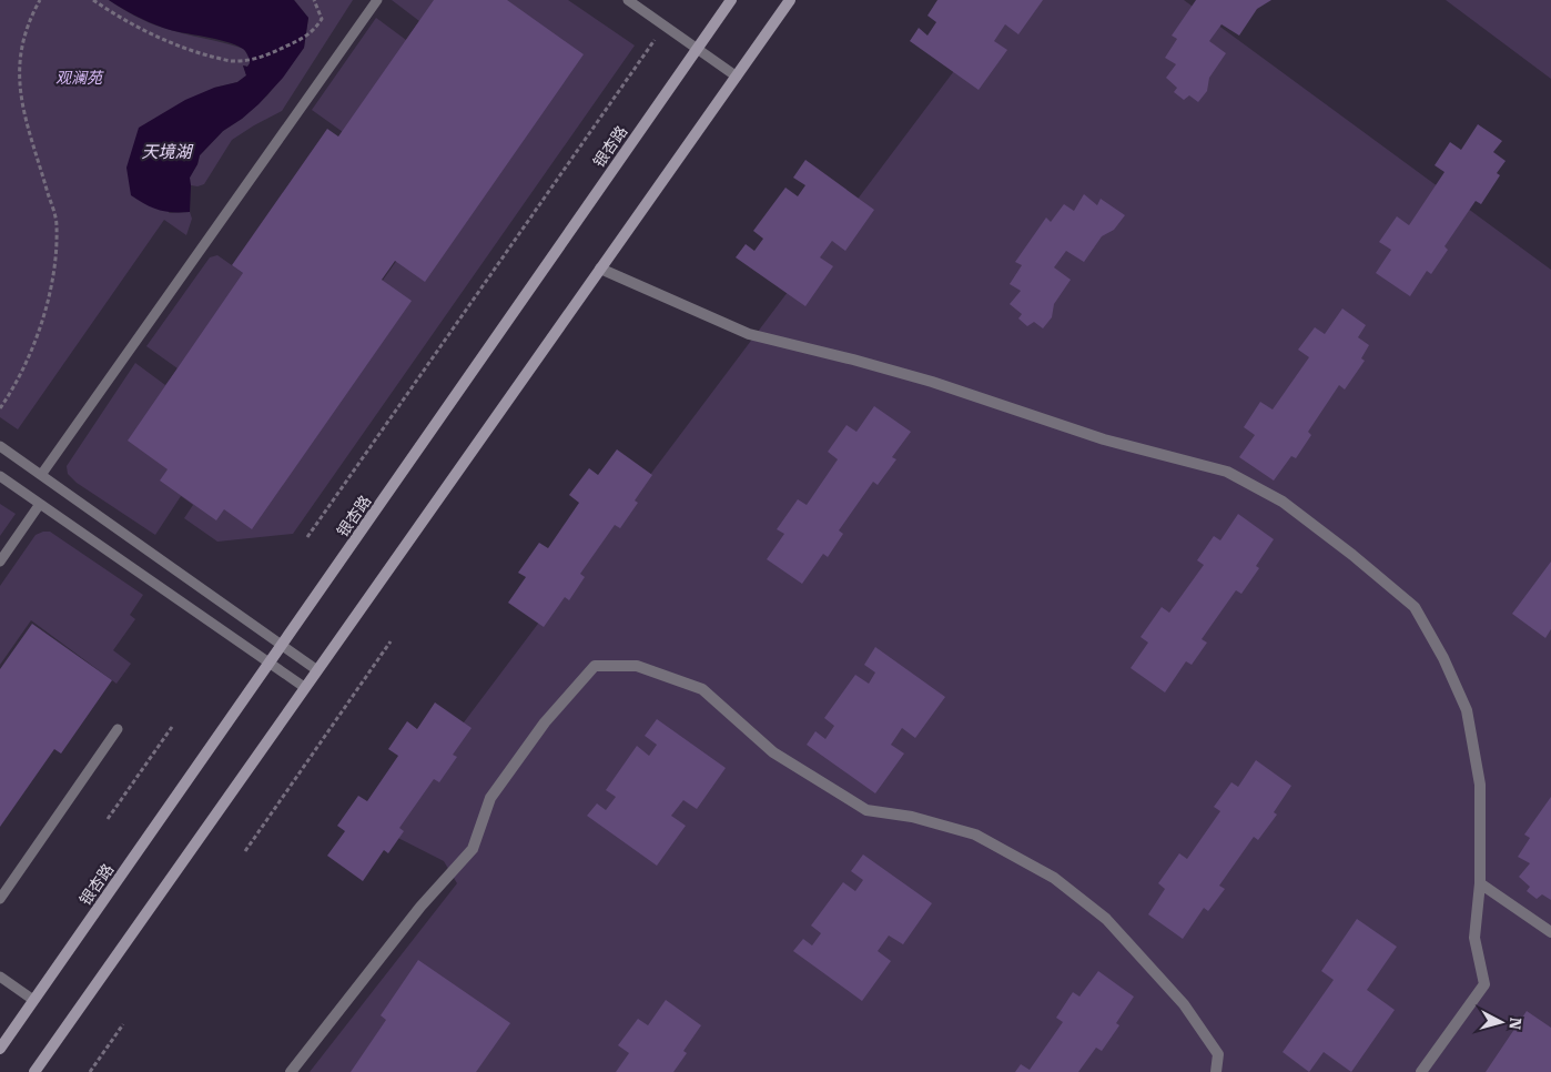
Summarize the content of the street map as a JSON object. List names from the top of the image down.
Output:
{
  "streets": {
    "street": ["银杏路"]
  },
  "water": ["天境湖"],
  "parks": ["观澜苑"],
  "north": "right"
}
